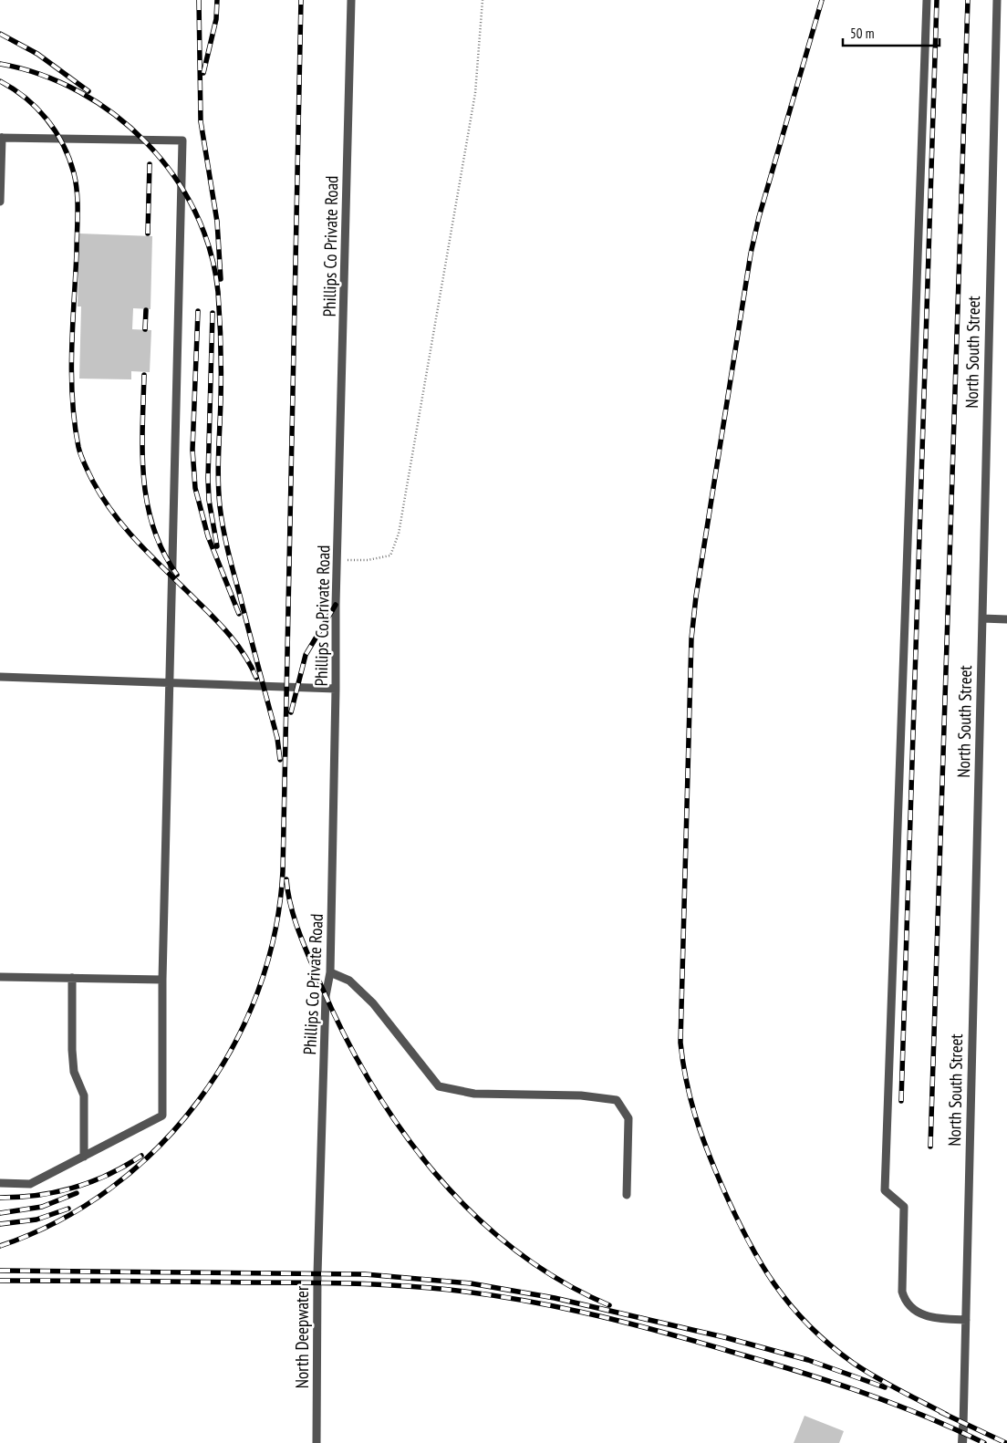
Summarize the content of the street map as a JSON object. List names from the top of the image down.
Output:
{
  "streets": {
    "street": ["North South Street"],
    "lane": ["Phillips Co Private Road", "North Deepwater"]
  },
  "crossings": [
    ["Phillips Co Private Road", "North Deepwater"]
  ],
  "scale_bar": "50 m"
}
